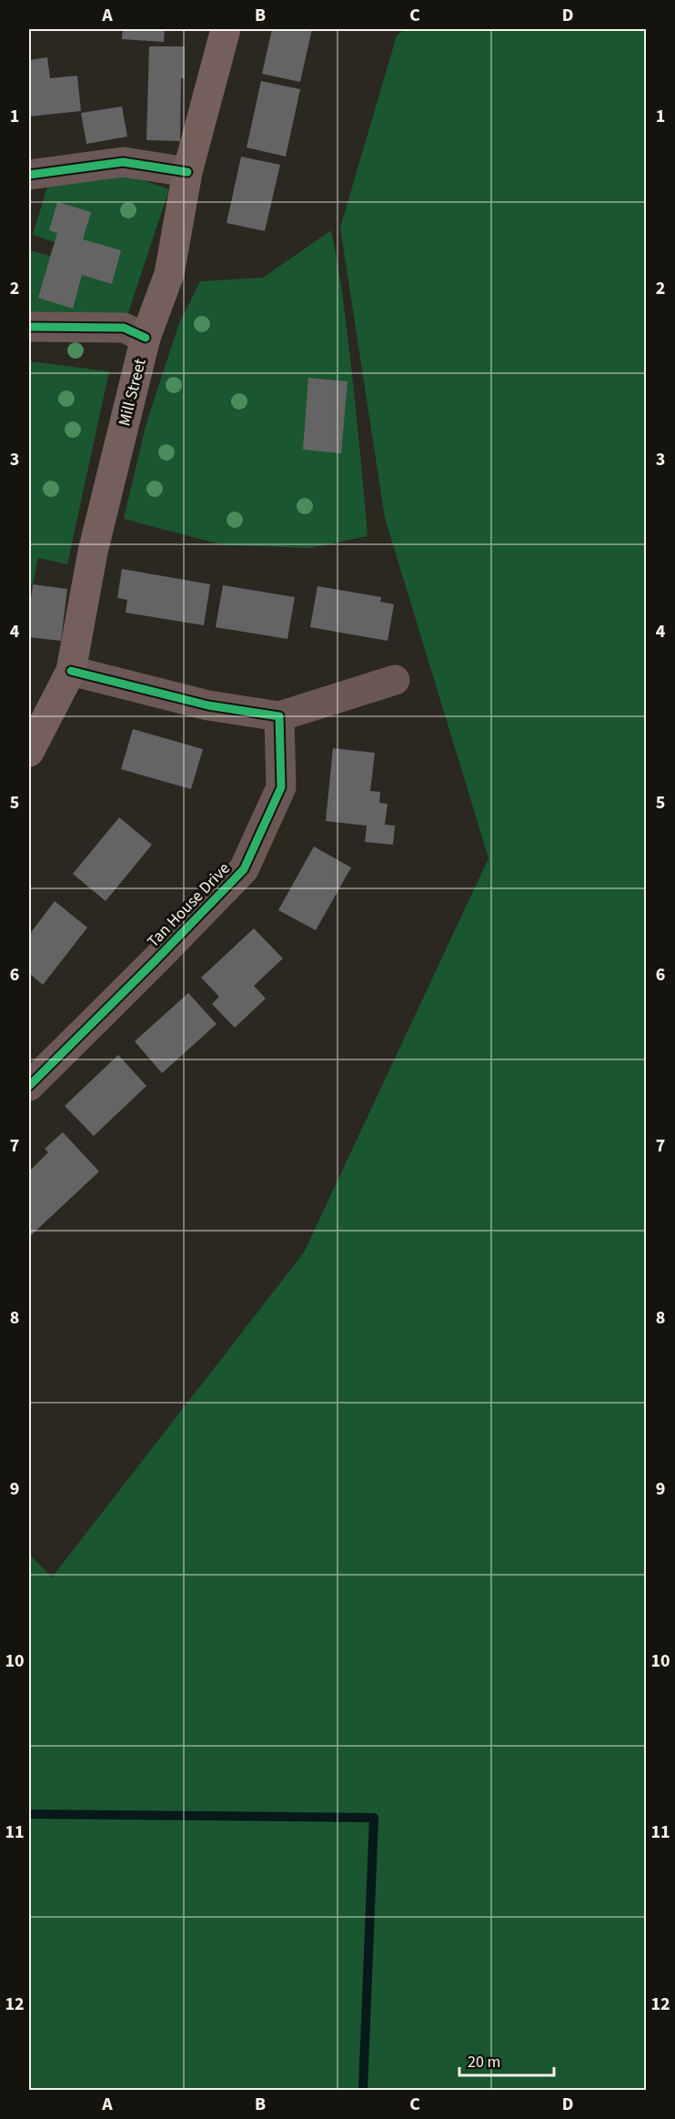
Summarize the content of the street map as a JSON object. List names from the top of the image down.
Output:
{
  "streets": {
    "main road": ["Mill Street"],
    "street": ["Tan House Drive"]
  },
  "scale_bar": "20 m",
  "grid": {
    "columns": [
      "A",
      "B",
      "C",
      "D"
    ],
    "rows": [
      "1",
      "2",
      "3",
      "4",
      "5",
      "6",
      "7",
      "8",
      "9",
      "10",
      "11",
      "12"
    ]
  }
}
